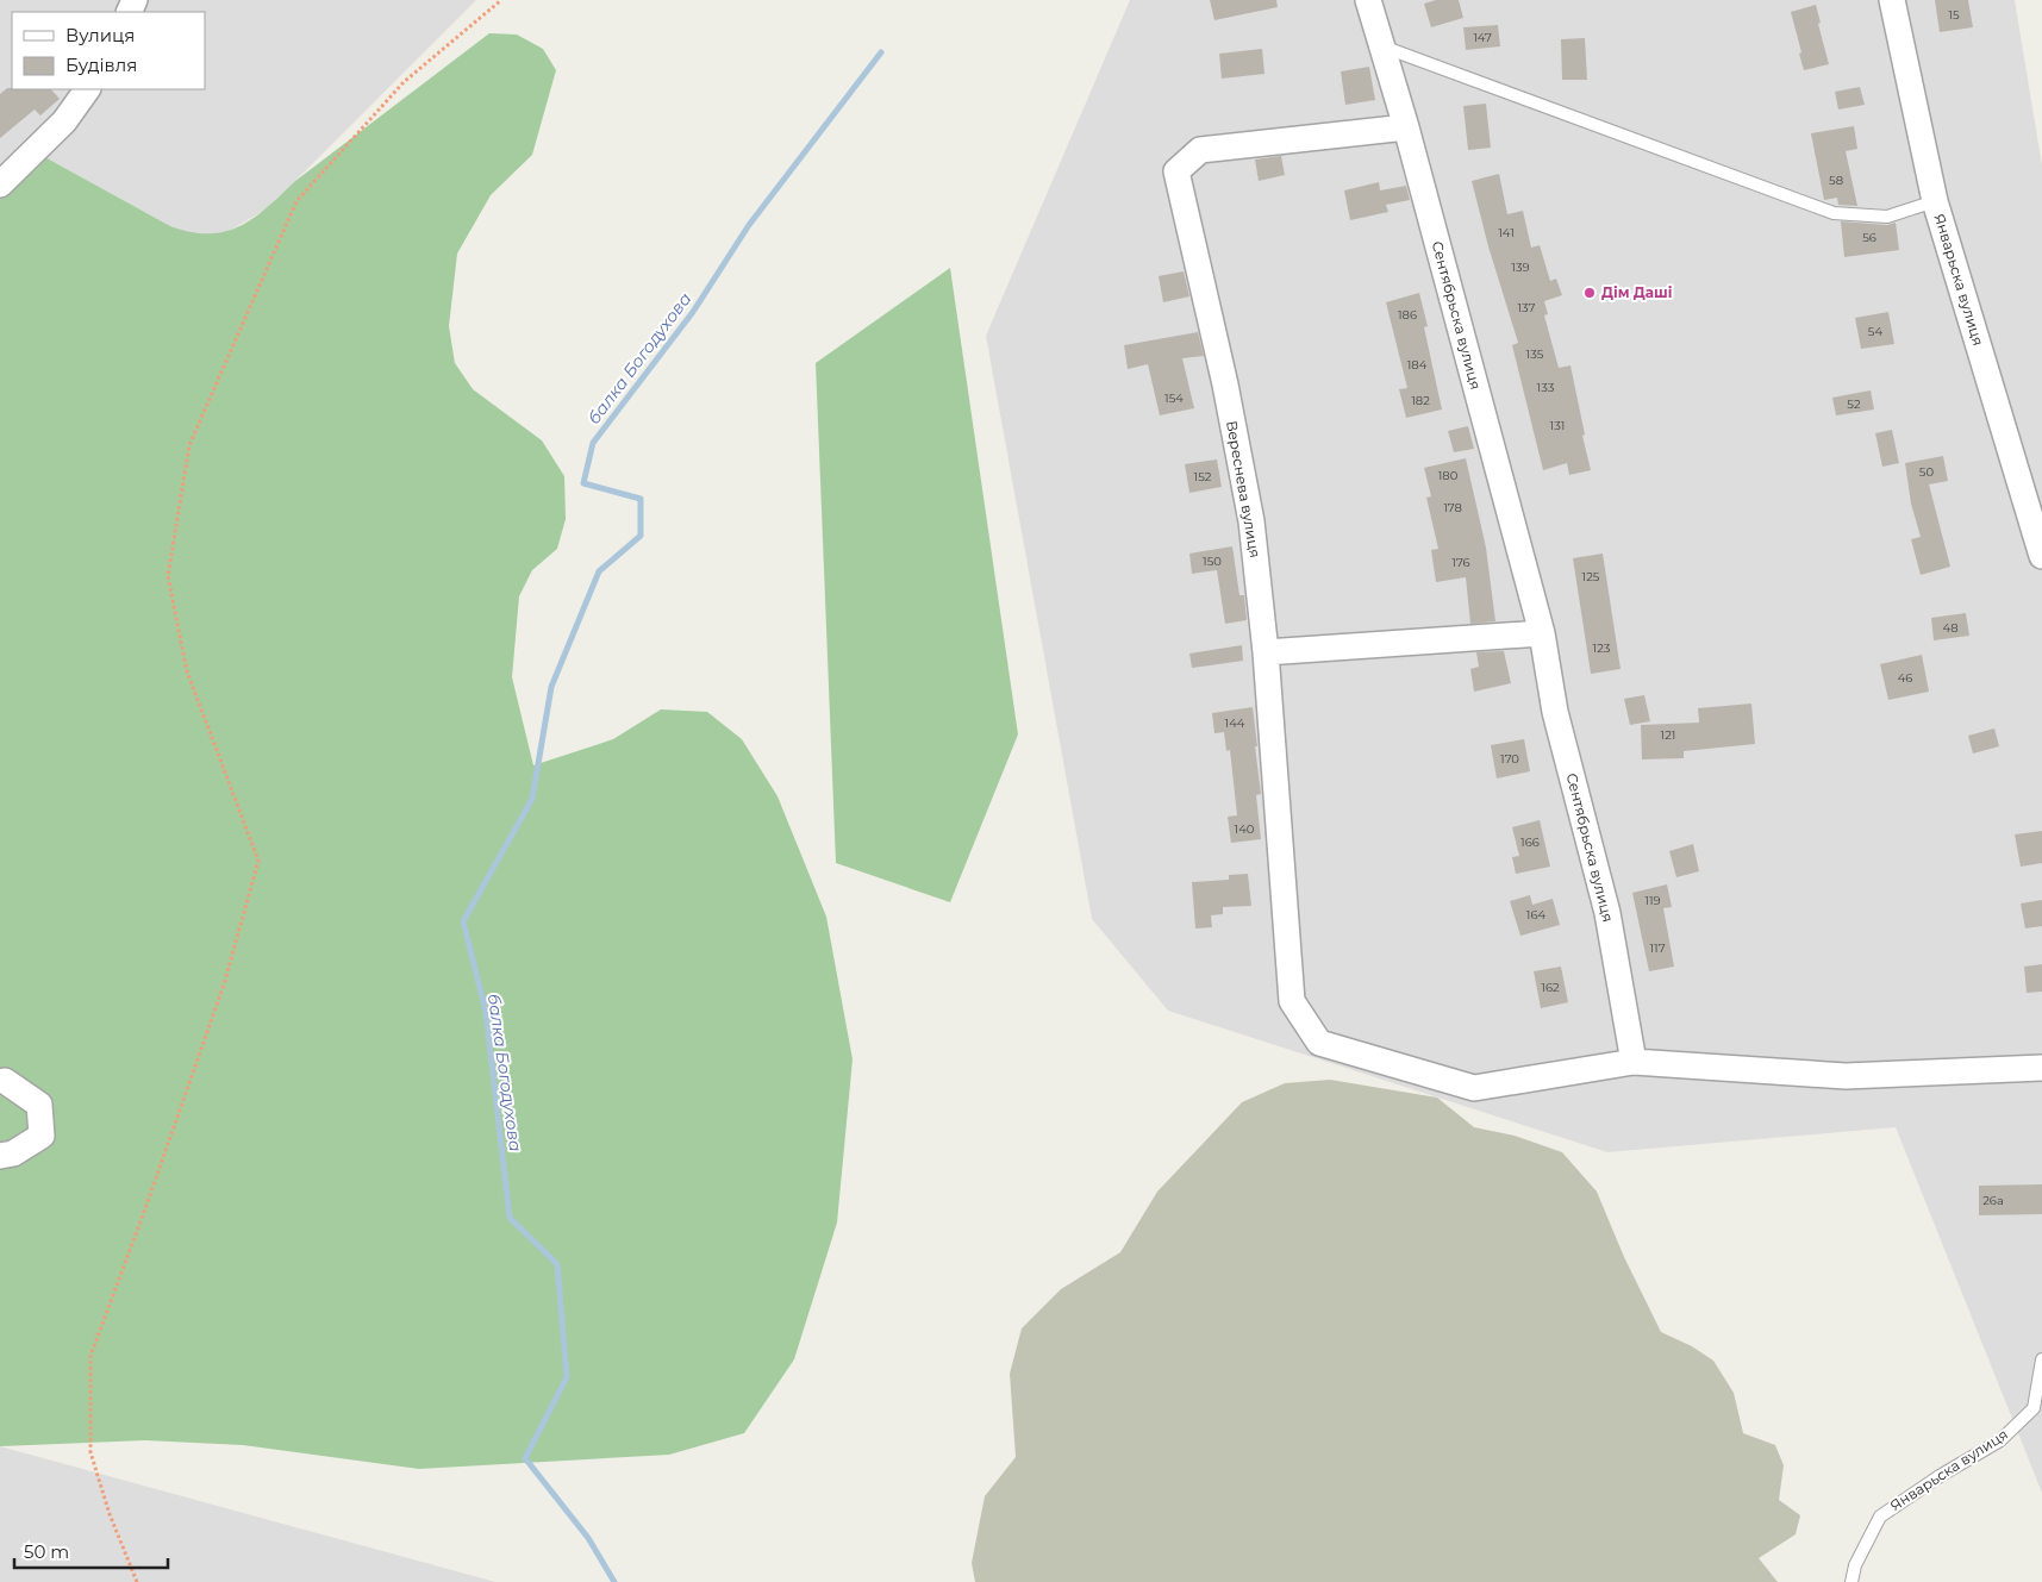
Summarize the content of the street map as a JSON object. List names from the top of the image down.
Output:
{
  "streets": {
    "street": ["Январьска вулиця", "Сентябрьска вулиця", "Вереснева вулиця"]
  },
  "crossings": [
    ["Сентябрьска вулиця", "Вереснева вулиця"]
  ],
  "water": ["балка Богодухова"],
  "places": ["Дім Даші"],
  "house_numbers": [
    "15",
    "147",
    "58",
    "141",
    "56",
    "139",
    "137",
    "186",
    "54",
    "135",
    "184",
    "133",
    "154",
    "182",
    "52",
    "131",
    "50",
    "180",
    "152",
    "178",
    "150",
    "176",
    "125",
    "48",
    "123",
    "46",
    "144",
    "121",
    "170",
    "140",
    "166",
    "119",
    "164",
    "117",
    "162",
    "26а"
  ],
  "legend": ["Вулиця", "Будівля"],
  "scale_bar": "50 m"
}
